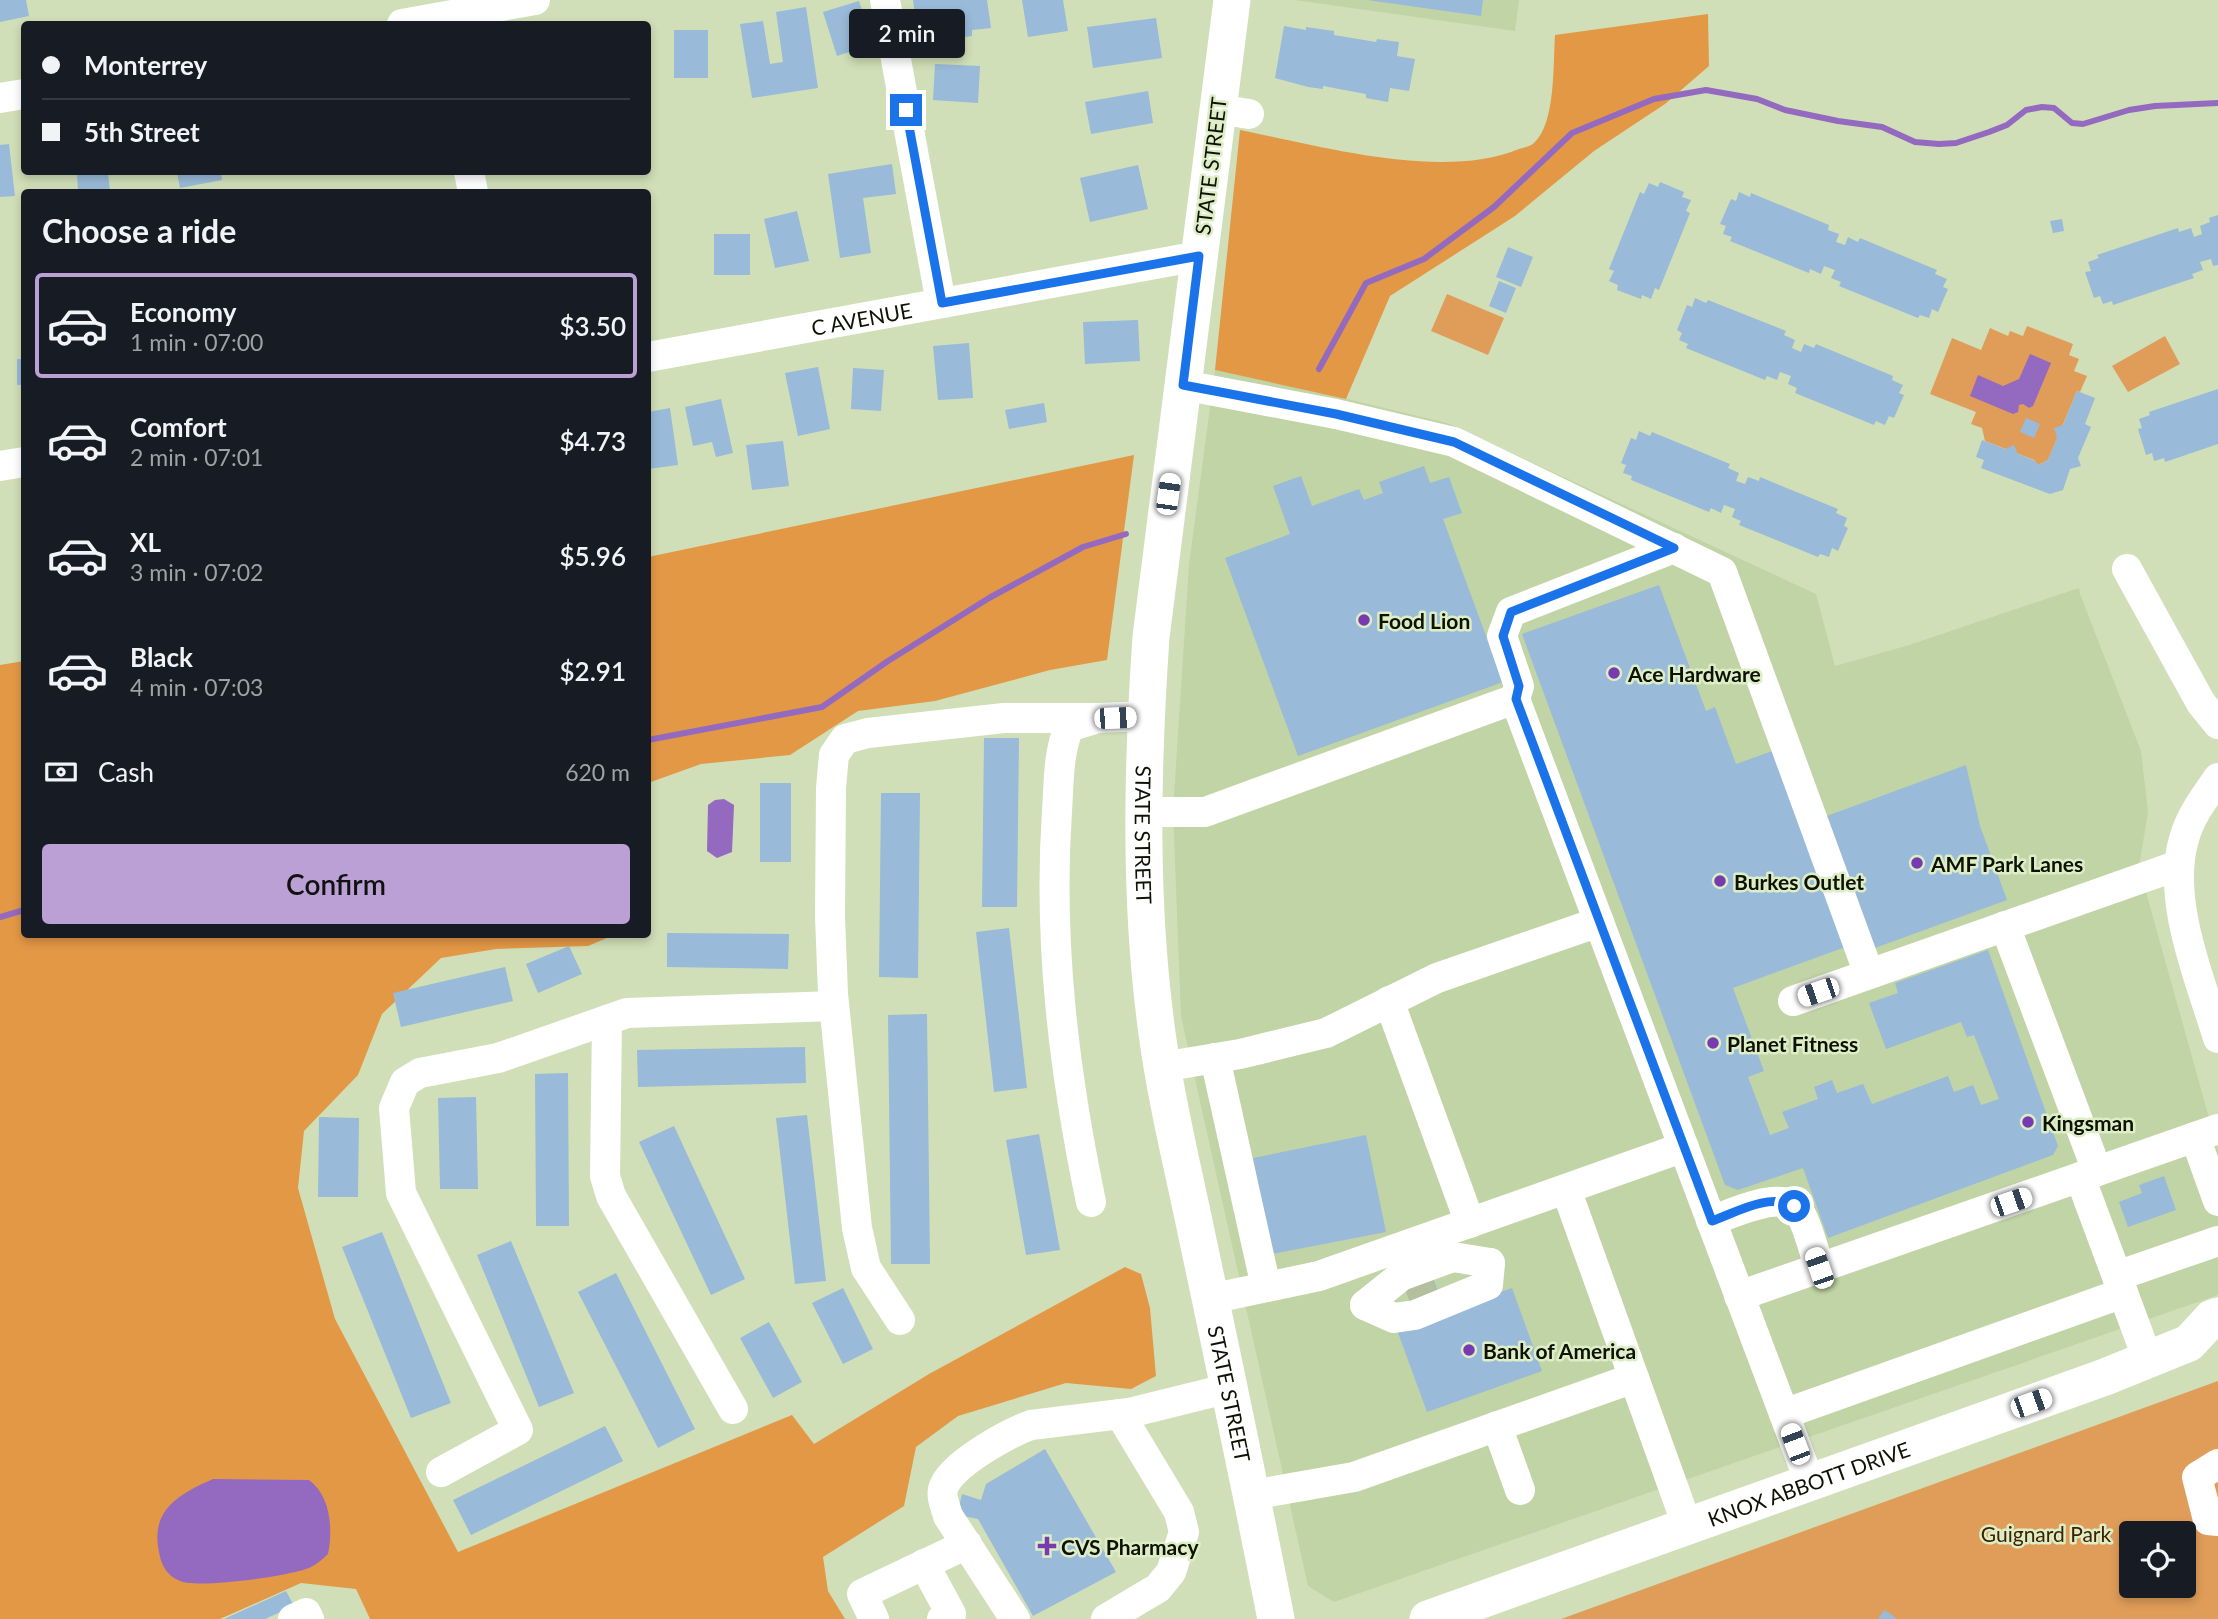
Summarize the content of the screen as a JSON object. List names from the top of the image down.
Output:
{
  "streets": {
    "main road": ["STATE STREET", "KNOX ABBOTT DRIVE"],
    "street": ["C AVENUE"]
  },
  "crossings": [
    ["STATE STREET", "C AVENUE"]
  ],
  "parks": ["Guignard Park"],
  "places": {
    "other": [
      "Food Lion",
      "Ace Hardware",
      "AMF Park Lanes",
      "Burkes Outlet",
      "Planet Fitness",
      "Kingsman",
      "Bank of America"
    ],
    "health": ["CVS Pharmacy"]
  },
  "page": {
    "bubble": "2 min",
    "banner": ["Monterrey", "5th Street"],
    "heading": "Choose a ride",
    "list": [
      {
        "name": "Economy",
        "note": "1 min · 07:00",
        "value": "$3.50"
      },
      {
        "name": "Comfort",
        "note": "2 min · 07:01",
        "value": "$4.73"
      },
      {
        "name": "XL",
        "note": "3 min · 07:02",
        "value": "$5.96"
      },
      {
        "name": "Black",
        "note": "4 min · 07:03",
        "value": "$2.91"
      }
    ],
    "pay": ["Cash", "620 m"],
    "buttons": "Confirm"
  }
}
